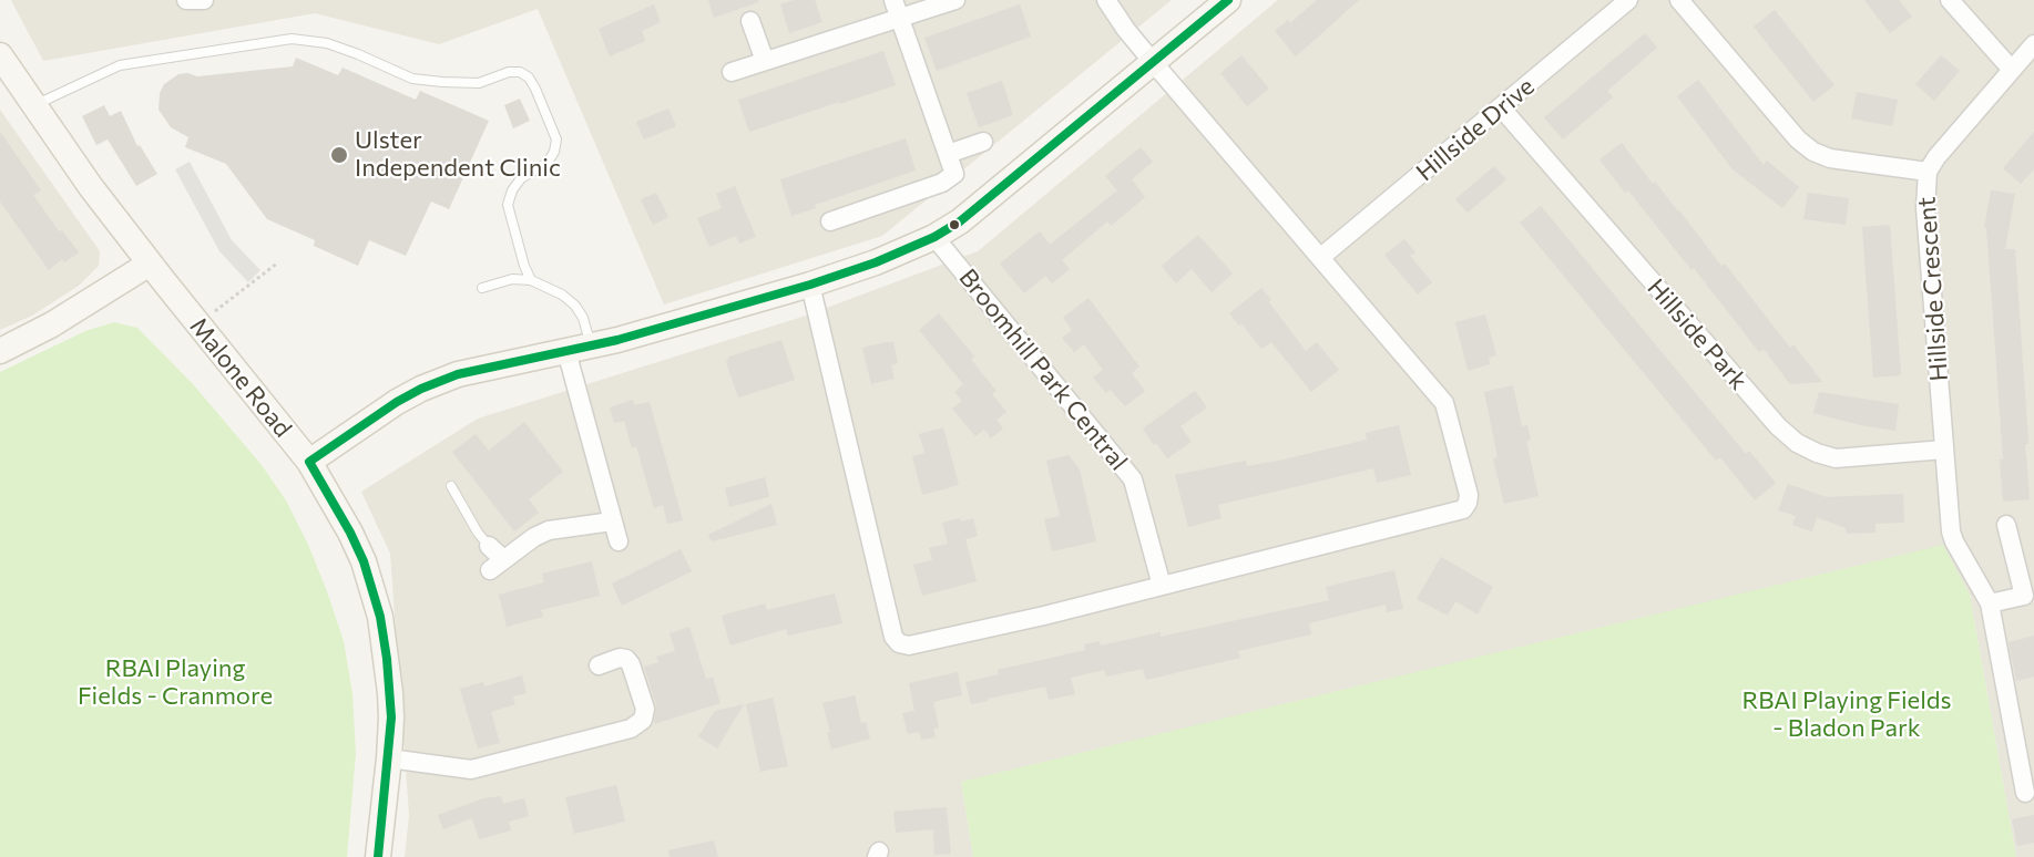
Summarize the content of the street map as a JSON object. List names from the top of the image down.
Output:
{
  "streets": {
    "street": [
      "Hillside Drive",
      "Hillside Crescent",
      "Hillside Park",
      "Broomhill Park Central",
      "Malone Road"
    ]
  },
  "crossings": [
    ["Hillside Drive", "Hillside Park"],
    ["Hillside Crescent", "Hillside Park"]
  ],
  "parks": ["RBAI Playing Fields - Cranmore", "RBAI Playing Fields - Bladon Park"],
  "places": ["Ulster Independent Clinic"]
}
